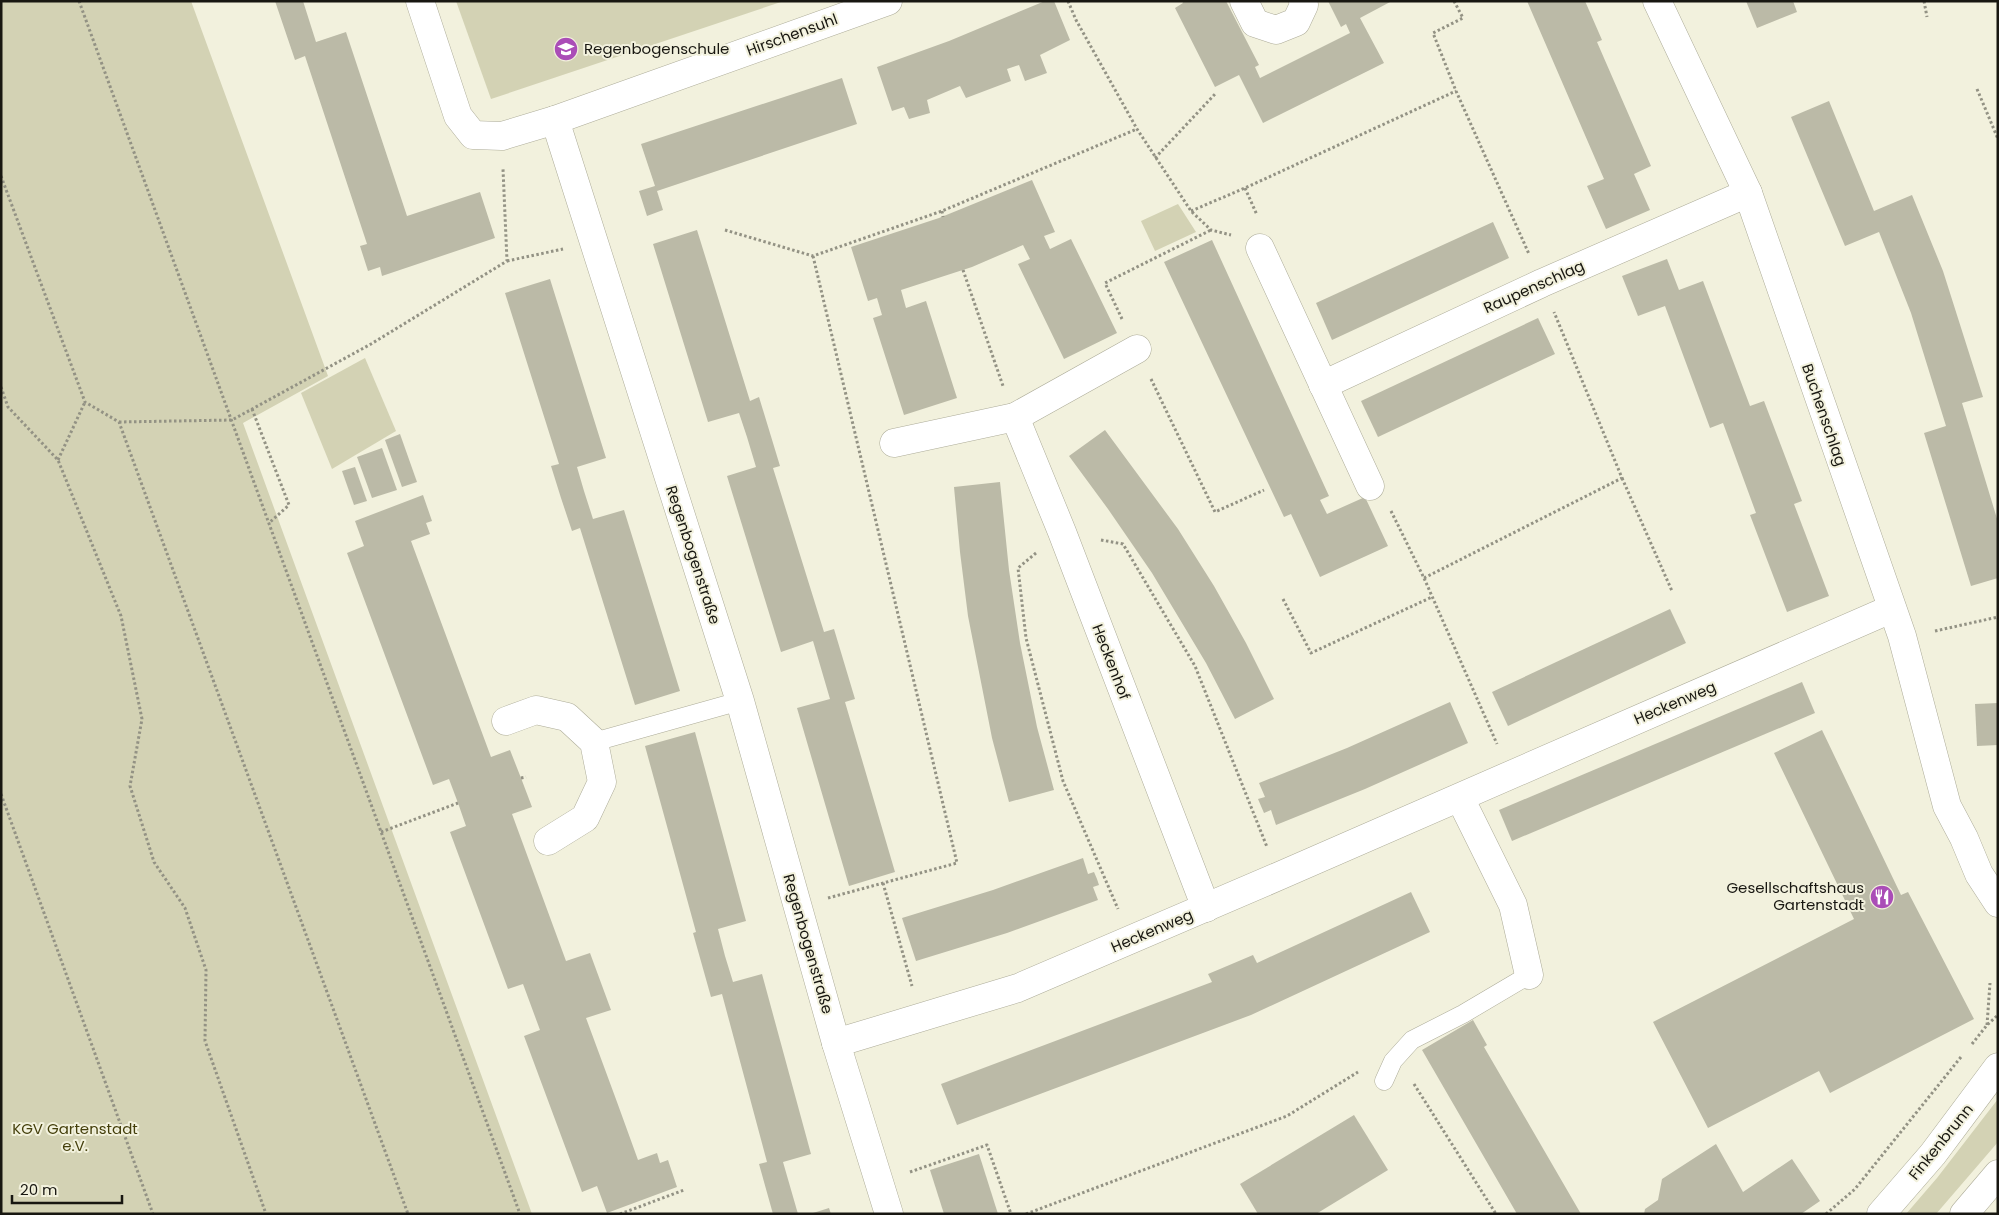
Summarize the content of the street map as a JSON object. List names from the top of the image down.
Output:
{
  "streets": {
    "street": [
      "Hirschensuhl",
      "Raupenschlag",
      "Buchenschlag",
      "Regenbogenstraße",
      "Heckenhof",
      "Heckenweg",
      "Finkenbrunn"
    ]
  },
  "crossings": [
    ["Hirschensuhl", "Regenbogenstraße"],
    ["Raupenschlag", "Buchenschlag"],
    ["Buchenschlag", "Heckenweg"],
    ["Regenbogenstraße", "Heckenweg"],
    ["Heckenhof", "Heckenweg"]
  ],
  "parks": ["KGV Gartenstadt e.V."],
  "places": {
    "school or university": ["Regenbogenschule"],
    "restaurant": ["Gesellschaftshaus Gartenstadt"]
  },
  "scale_bar": "20 m"
}
